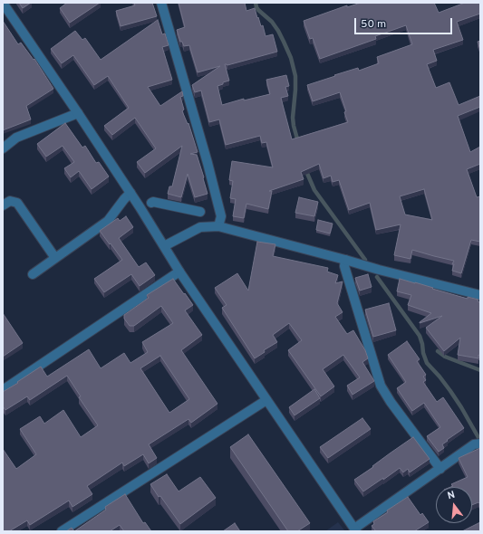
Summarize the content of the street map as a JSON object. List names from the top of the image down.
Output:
{
  "scale_bar": "50 m",
  "north": "top"
}
